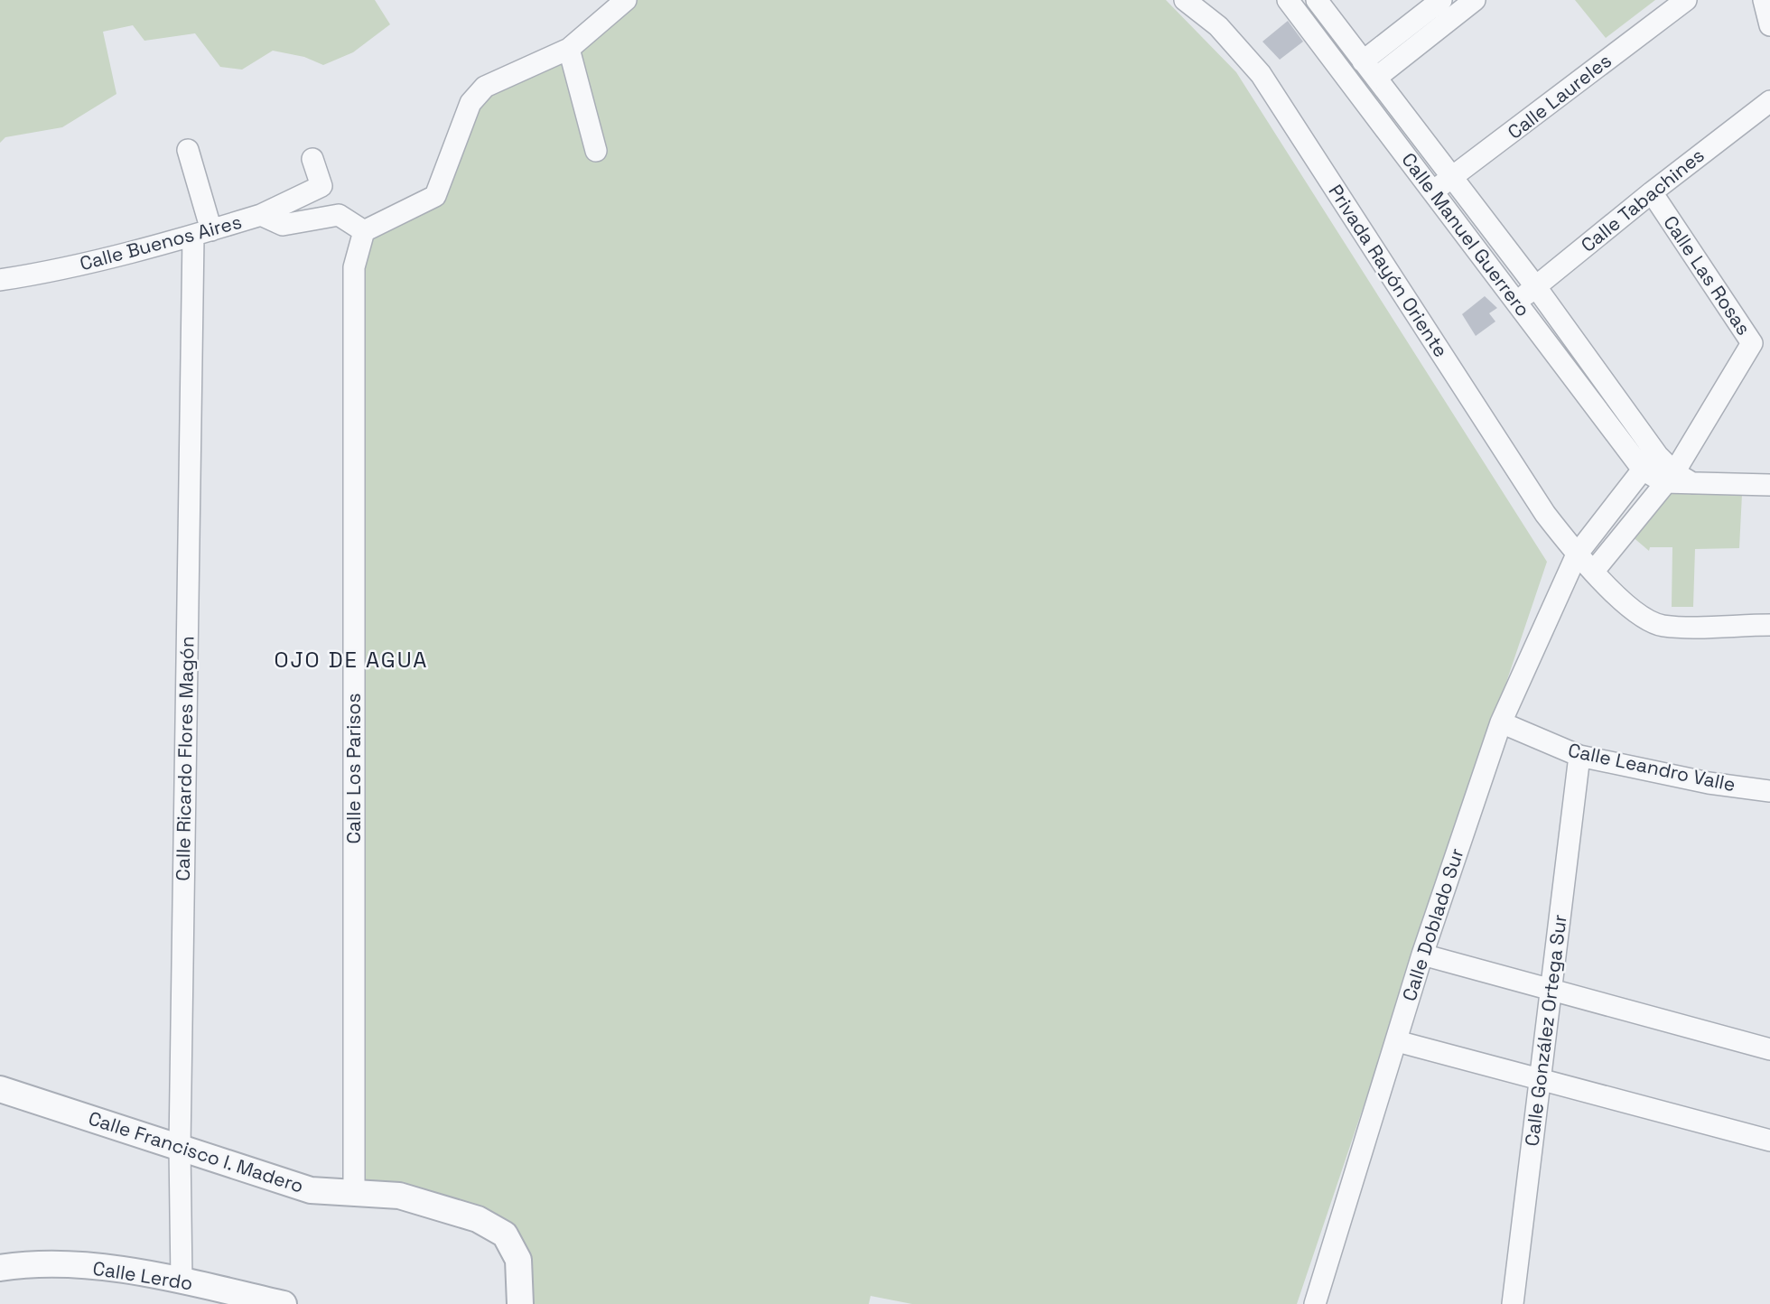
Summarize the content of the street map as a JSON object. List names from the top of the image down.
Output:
{
  "streets": {
    "street": [
      "Calle Laureles",
      "Calle Tabachines",
      "Calle Manuel Guerrero",
      "Calle Buenos Aires",
      "Privada Rayón Oriente",
      "Calle Las Rosas",
      "Calle Ricardo Flores Magón",
      "Calle Leandro Valle",
      "Calle Los Parisos",
      "Calle Doblado Sur",
      "Calle González Ortega Sur",
      "Calle Francisco I. Madero",
      "Calle Lerdo"
    ]
  },
  "crossings": [
    ["Calle Laureles", "Calle Manuel Guerrero"],
    ["Calle Tabachines", "Calle Manuel Guerrero"],
    ["Calle Tabachines", "Calle Las Rosas"],
    ["Calle Buenos Aires", "Calle Ricardo Flores Magón"],
    ["Calle Buenos Aires", "Calle Los Parisos"],
    ["Privada Rayón Oriente", "Calle Doblado Sur"],
    ["Calle Ricardo Flores Magón", "Calle Francisco I. Madero"],
    ["Calle Ricardo Flores Magón", "Calle Lerdo"],
    ["Calle Leandro Valle", "Calle Doblado Sur"],
    ["Calle Leandro Valle", "Calle González Ortega Sur"],
    ["Calle Los Parisos", "Calle Francisco I. Madero"]
  ],
  "districts": ["OJO DE AGUA"]
}
